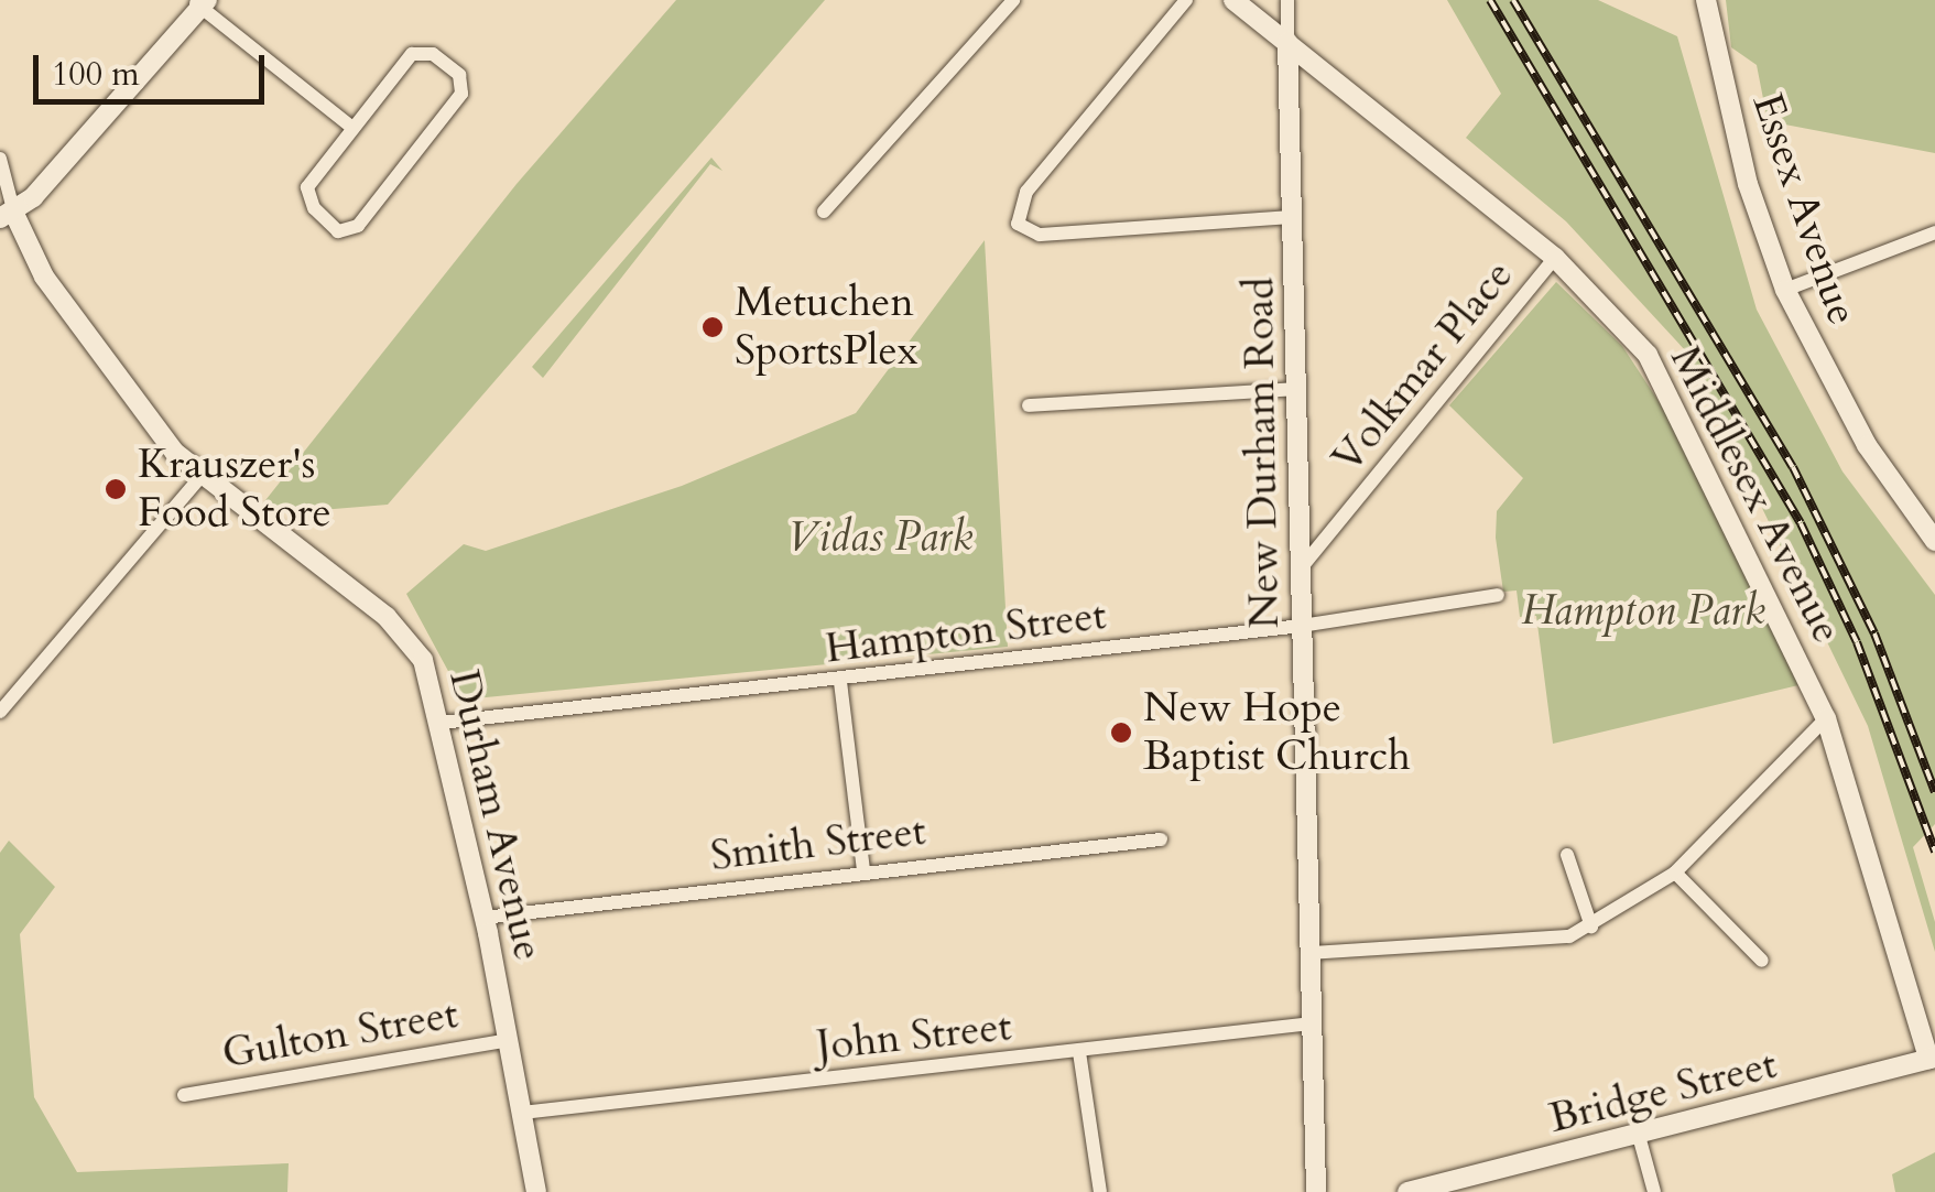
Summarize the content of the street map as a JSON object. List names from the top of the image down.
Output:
{
  "streets": {
    "street": [
      "Essex Avenue",
      "Volkmar Place",
      "New Durham Road",
      "Middlesex Avenue",
      "Hampton Street",
      "Durham Avenue",
      "Smith Street",
      "Gulton Street",
      "John Street",
      "Bridge Street"
    ]
  },
  "crossings": [
    ["Volkmar Place", "New Durham Road"],
    ["Volkmar Place", "Middlesex Avenue"],
    ["New Durham Road", "Middlesex Avenue"],
    ["New Durham Road", "Hampton Street"],
    ["New Durham Road", "John Street"],
    ["Middlesex Avenue", "Bridge Street"],
    ["Hampton Street", "Durham Avenue"],
    ["Durham Avenue", "Smith Street"],
    ["Durham Avenue", "Gulton Street"],
    ["Durham Avenue", "John Street"]
  ],
  "parks": ["Vidas Park", "Hampton Park"],
  "places": ["Metuchen SportsPlex", "Krauszer's Food Store", "New Hope Baptist Church"],
  "scale_bar": "100 m"
}
